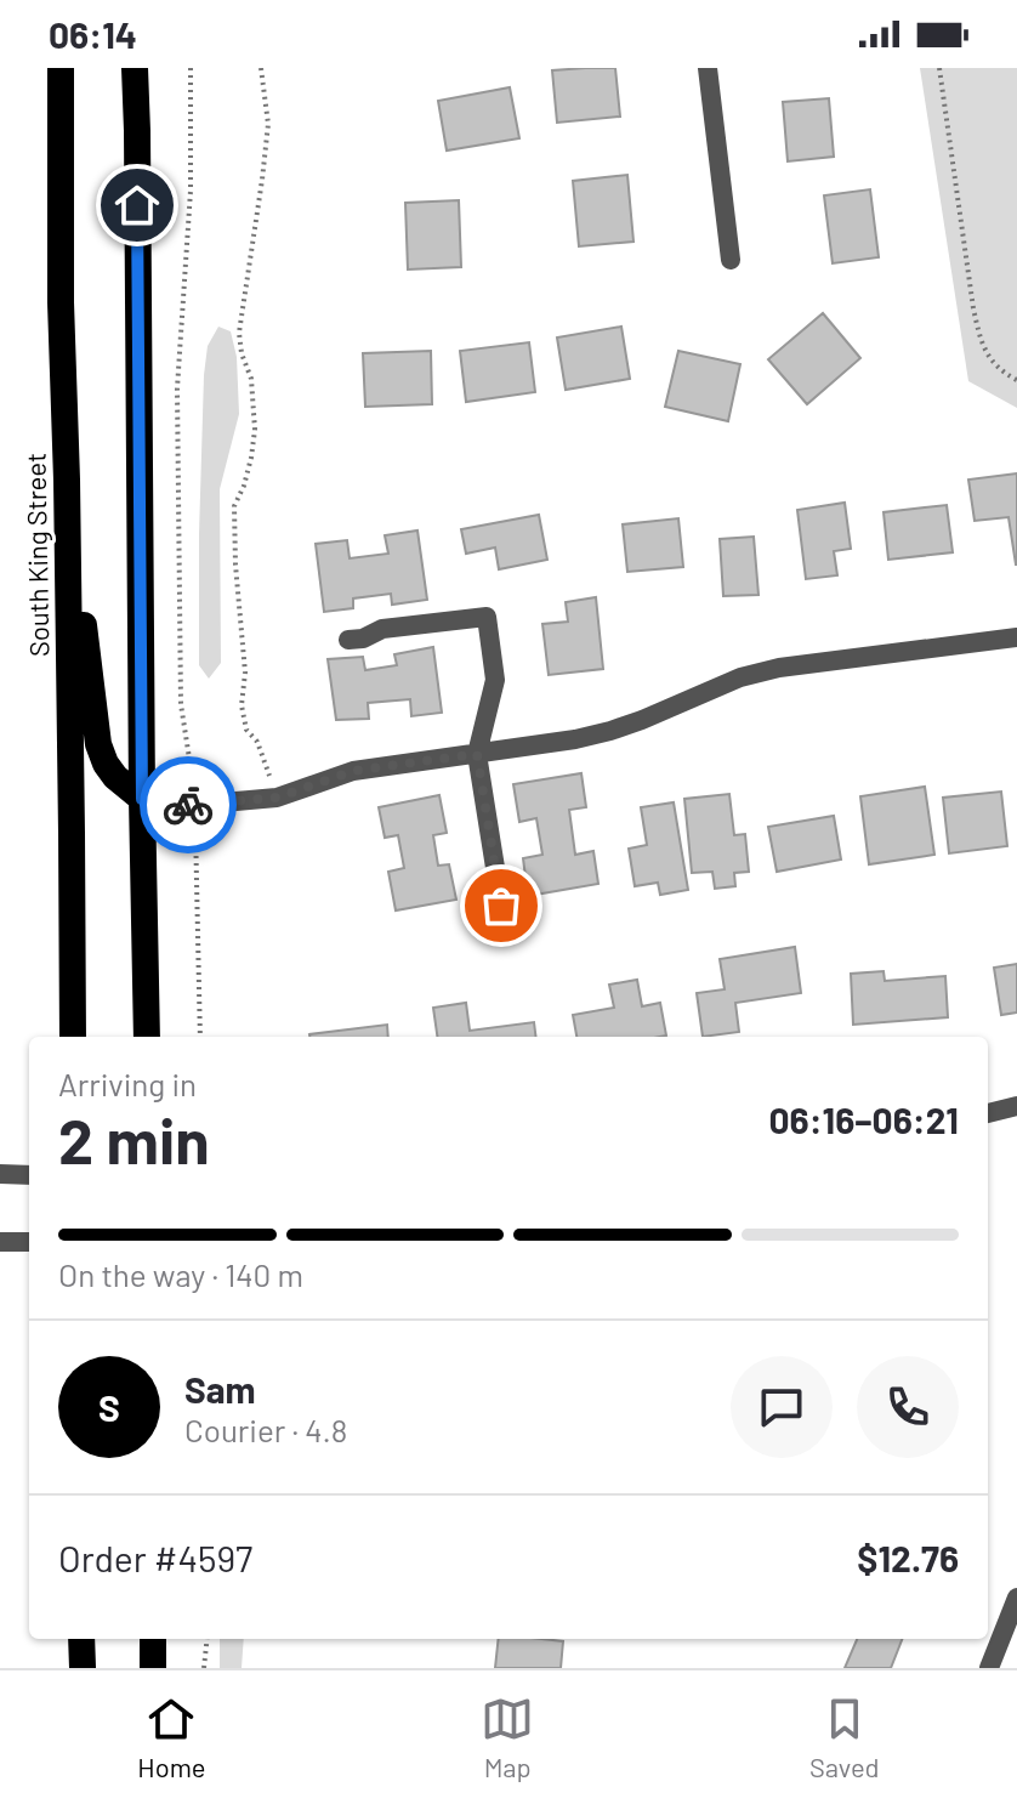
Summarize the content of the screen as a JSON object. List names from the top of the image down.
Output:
{
  "streets": {
    "highway": ["South King Street"]
  },
  "page": {
    "status": "06:14",
    "heading": ["2 min", "Arriving in", "06:16–06:21"],
    "panel": [
      "Sam",
      "Courier · 4.8",
      "Order #4597",
      "$12.76"
    ],
    "bar": "On the way · 140 m",
    "round": "S",
    "tabs": ["Home", "Map", "Saved"]
  }
}
